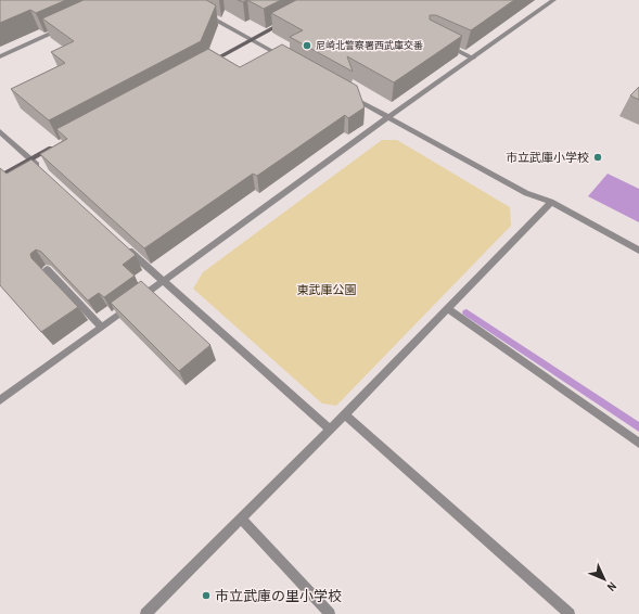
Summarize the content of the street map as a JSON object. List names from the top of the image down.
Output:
{
  "parks": ["東武庫公園"],
  "places": ["尼崎北警察署西武庫交番", "市立武庫小学校", "市立武庫の里小学校"],
  "north": "bottom right"
}
